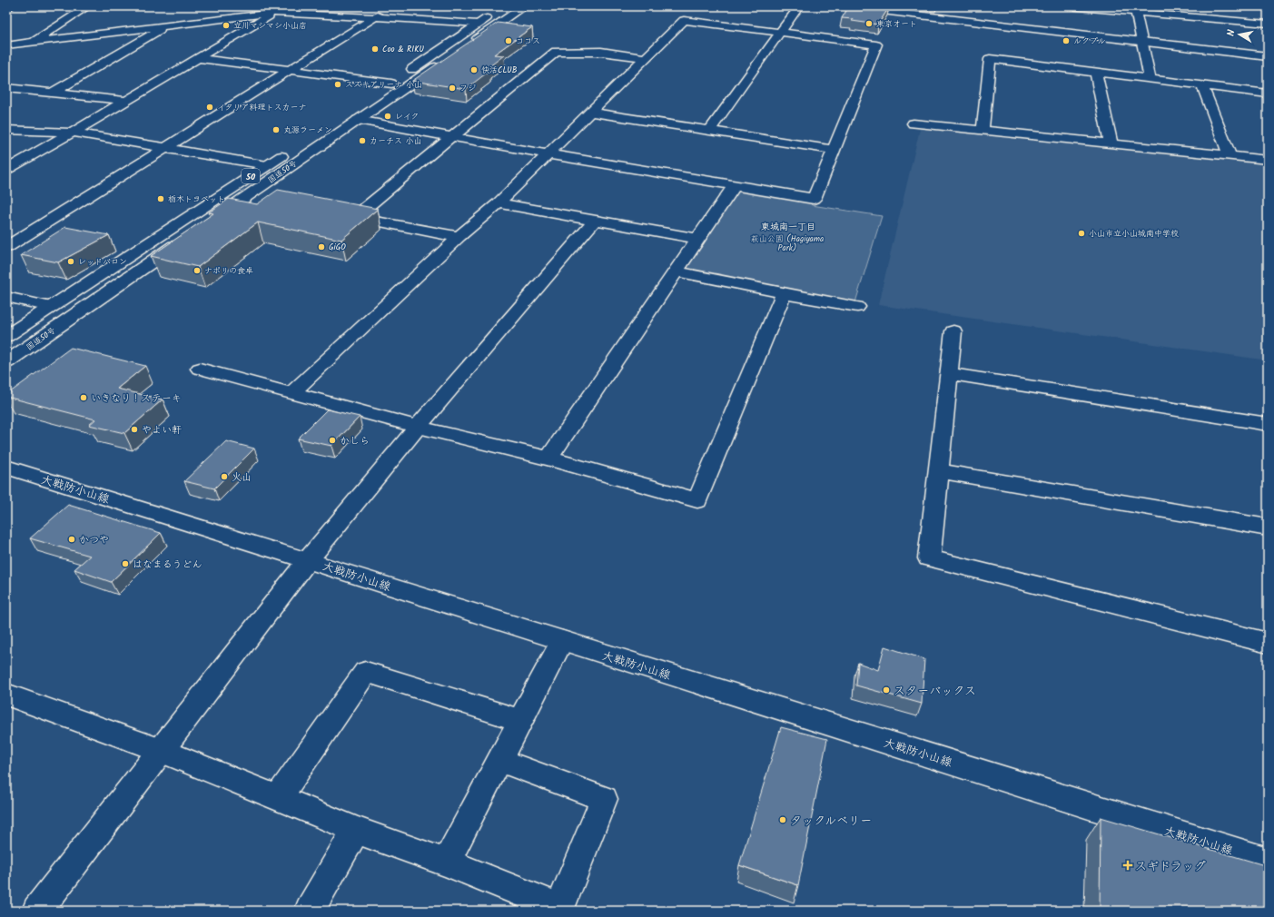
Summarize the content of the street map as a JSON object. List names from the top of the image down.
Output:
{
  "streets": {
    "main road": ["国道50号", "50", "大戦防小山線"]
  },
  "districts": ["東城南一丁目"],
  "parks": ["萩山公園 (Hagiyama Park)"],
  "places": {
    "other": [
      "東京オート",
      "立川マシマシ小山店",
      "ココス",
      "ルクプル",
      "Coo & RIKU",
      "快活CLUB",
      "スズキアリーナ 小山",
      "フジ",
      "イタリア料理トスカーナ",
      "レイク",
      "丸源ラーメン",
      "カーチス 小山",
      "栃木トヨペット",
      "小山市立小山城南中学校",
      "GiGO",
      "レッドバロン",
      "ナポリの食卓",
      "いきなり！ステーキ",
      "やよい軒",
      "かしら",
      "火山",
      "かつや",
      "はなまるうどん",
      "スターバックス",
      "タックルベリー"
    ],
    "health": ["スギドラッグ"]
  },
  "north": "left"
}
